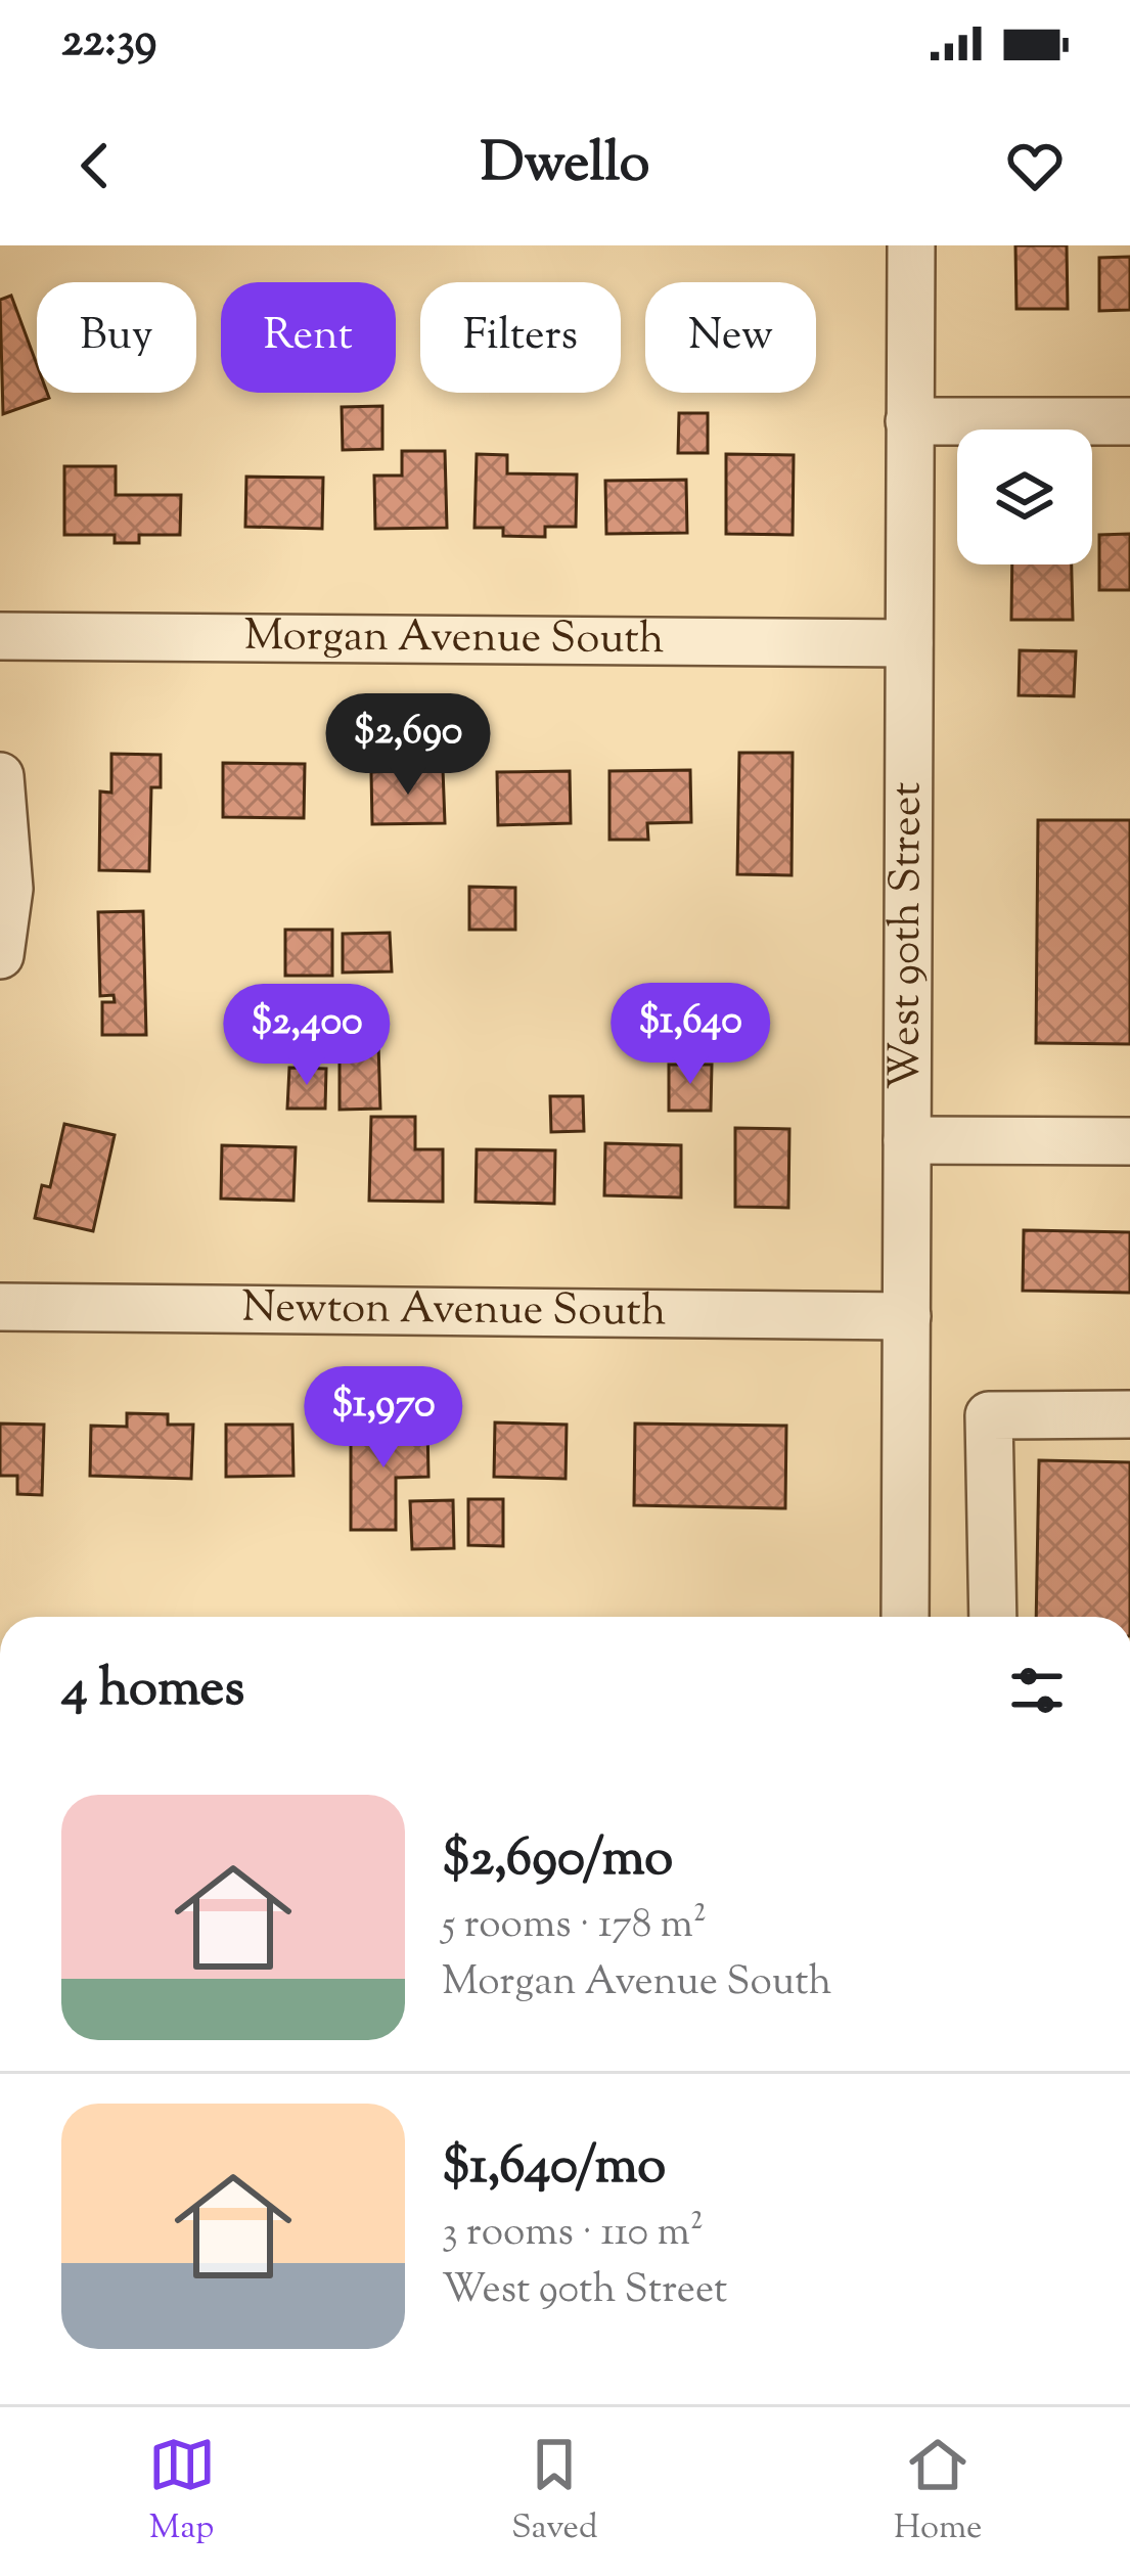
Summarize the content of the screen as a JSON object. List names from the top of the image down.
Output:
{
  "streets": {
    "street": ["Morgan Avenue South", "West 90th Street", "Newton Avenue South"]
  },
  "crossings": [
    ["Morgan Avenue South", "West 90th Street"],
    ["West 90th Street", "Newton Avenue South"]
  ],
  "page": {
    "status": "22:39",
    "header": "Dwello",
    "chip": [
      "Buy",
      "Rent",
      "Filters",
      "New"
    ],
    "price": [
      "$2,690",
      "$1,640",
      "$2,400",
      "$1,970"
    ],
    "heading": "4 homes",
    "list": [
      {
        "name": "$2,690/mo",
        "note": "5 rooms · 178 m² · Morgan Avenue South"
      },
      {
        "name": "$1,640/mo",
        "note": "3 rooms · 110 m² · West 90th Street"
      }
    ],
    "tabs": ["Map", "Saved", "Home"]
  }
}
